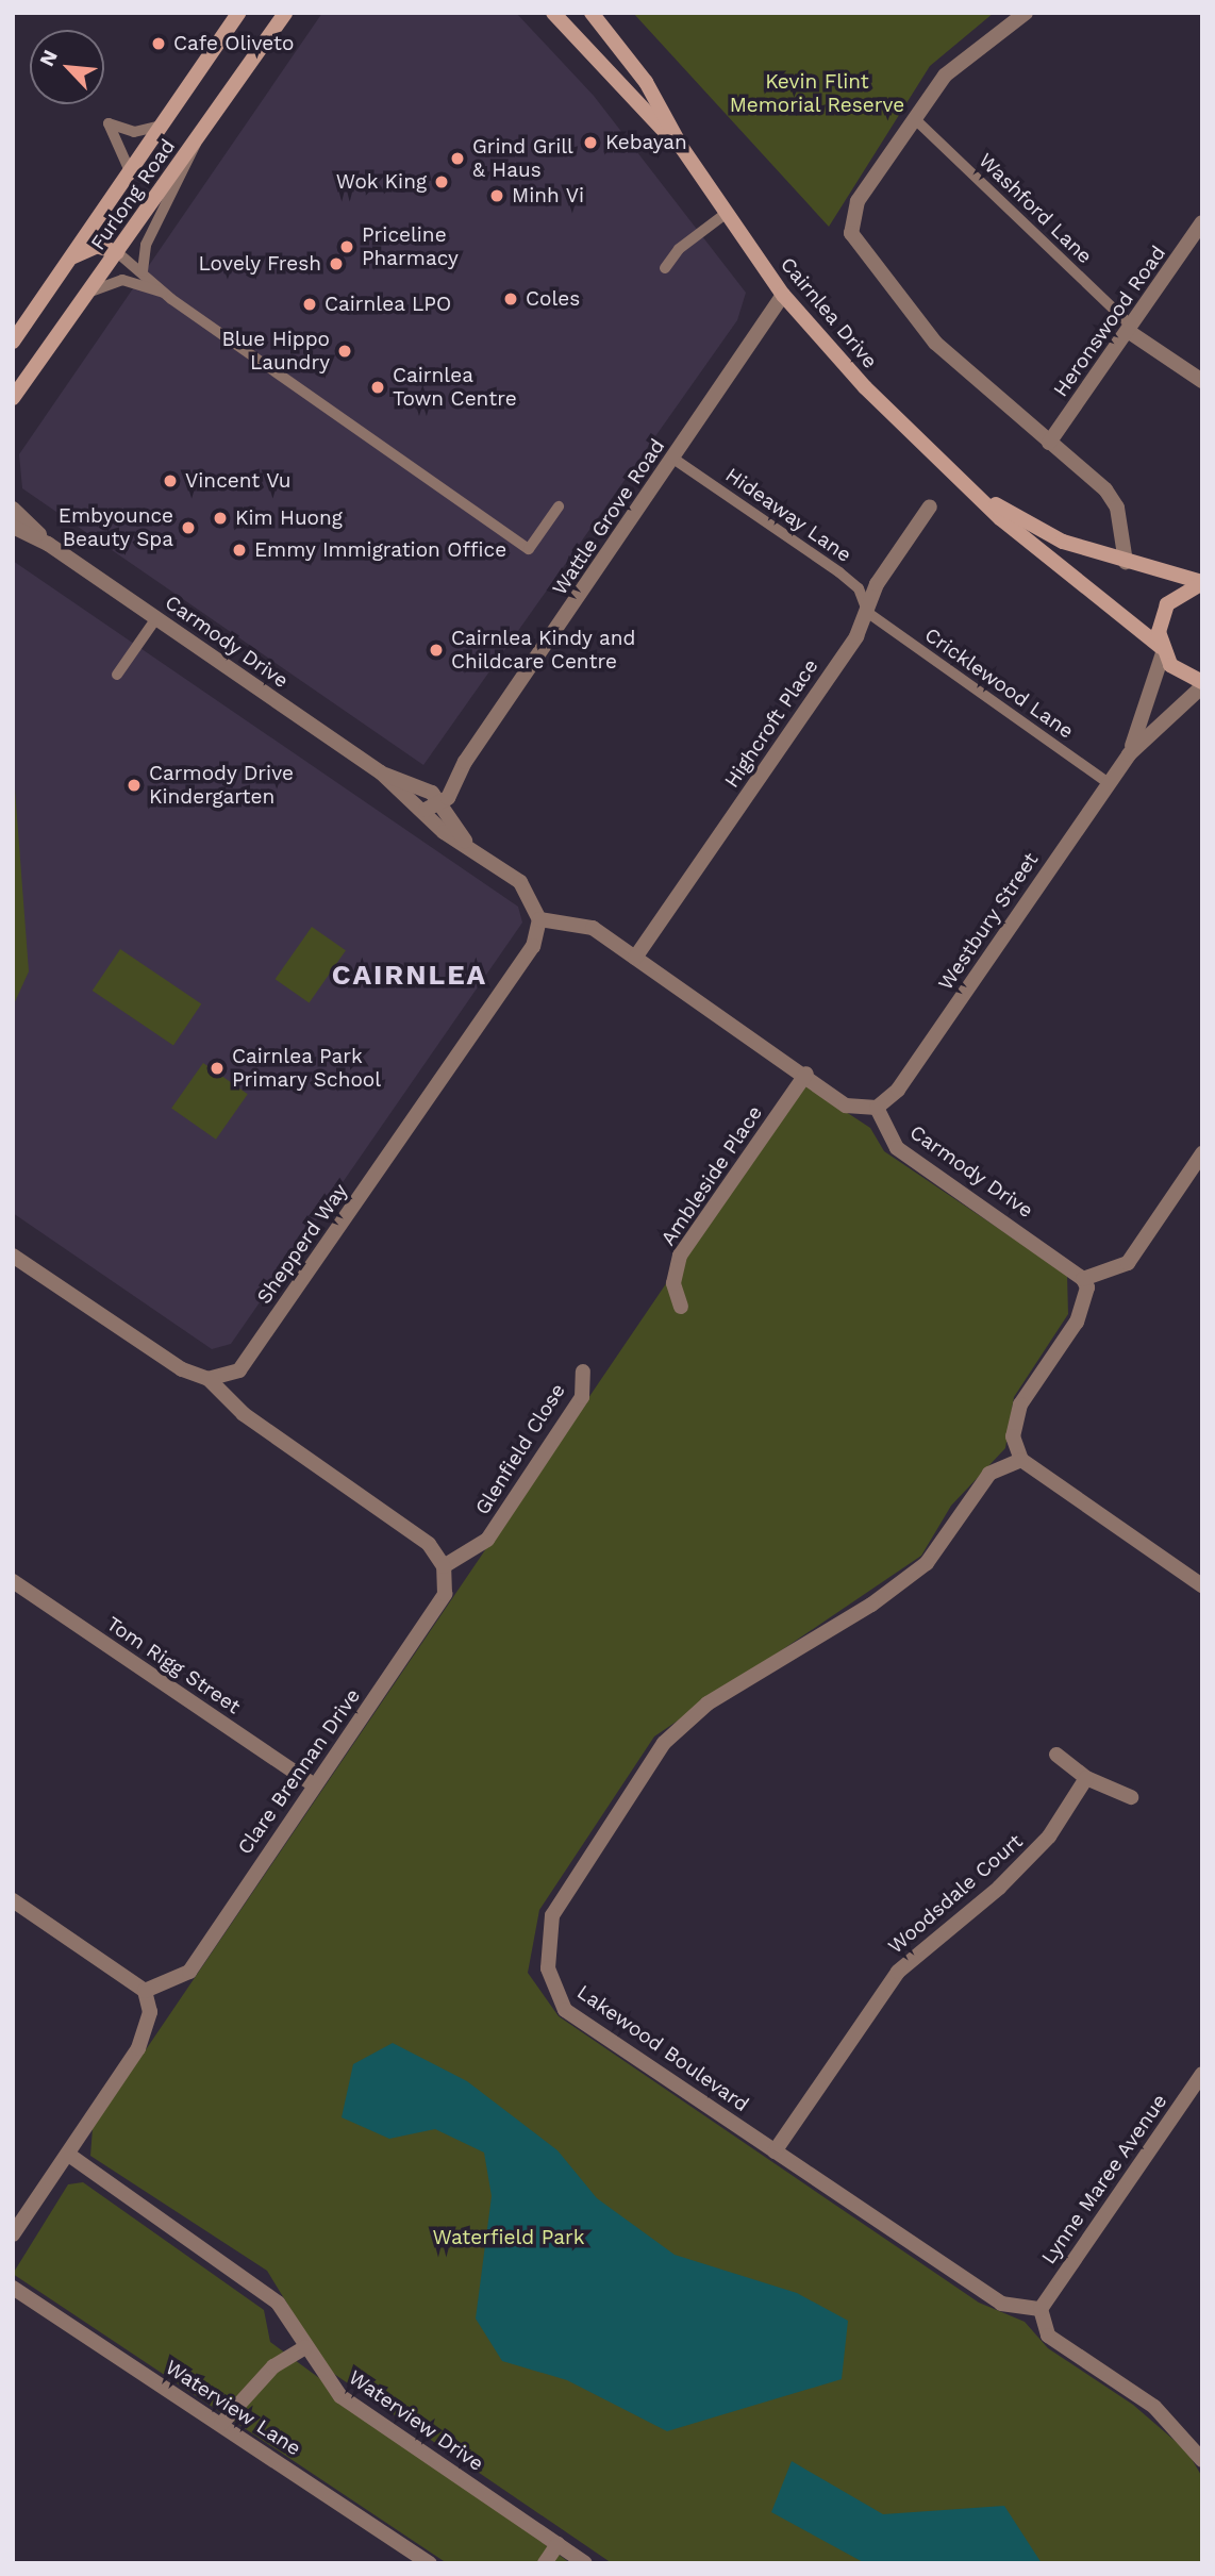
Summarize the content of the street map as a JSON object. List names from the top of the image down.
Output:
{
  "streets": {
    "street": [
      "Furlong Road",
      "Cairnlea Drive",
      "Heronswood Road",
      "Wattle Grove Road",
      "Carmody Drive",
      "Highcroft Place",
      "Westbury Street",
      "Ambleside Place",
      "Shepperd Way",
      "Glenfield Close",
      "Tom Rigg Street",
      "Clare Brennan Drive",
      "Woodsdale Court",
      "Lakewood Boulevard",
      "Lynne Maree Avenue",
      "Waterview Lane",
      "Waterview Drive"
    ],
    "lane": ["Washford Lane", "Hideaway Lane", "Cricklewood Lane"]
  },
  "crossings": [
    ["Washford Lane", "Heronswood Road"],
    ["Cairnlea Drive", "Wattle Grove Road"],
    ["Cairnlea Drive", "Westbury Street"],
    ["Hideaway Lane", "Wattle Grove Road"],
    ["Hideaway Lane", "Cricklewood Lane"],
    ["Hideaway Lane", "Highcroft Place"],
    ["Wattle Grove Road", "Carmody Drive"],
    ["Carmody Drive", "Westbury Street"],
    ["Carmody Drive", "Shepperd Way"],
    ["Cricklewood Lane", "Highcroft Place"],
    ["Cricklewood Lane", "Westbury Street"],
    ["Glenfield Close", "Clare Brennan Drive"],
    ["Tom Rigg Street", "Clare Brennan Drive"],
    ["Woodsdale Court", "Lakewood Boulevard"],
    ["Lakewood Boulevard", "Lynne Maree Avenue"]
  ],
  "districts": ["CAIRNLEA"],
  "parks": ["Kevin Flint Memorial Reserve", "Waterfield Park"],
  "places": [
    "Cafe Oliveto",
    "Kebayan",
    "Grind Grill & Haus",
    "Wok King",
    "Minh Vi",
    "Priceline Pharmacy",
    "Lovely Fresh",
    "Coles",
    "Cairnlea LPO",
    "Blue Hippo Laundry",
    "Cairnlea Town Centre",
    "Vincent Vu",
    "Kim Huong",
    "Embyounce Beauty Spa",
    "Emmy Immigration Office",
    "Cairnlea Kindy and Childcare Centre",
    "Carmody Drive Kindergarten",
    "Cairnlea Park Primary School"
  ],
  "north": "top left"
}
